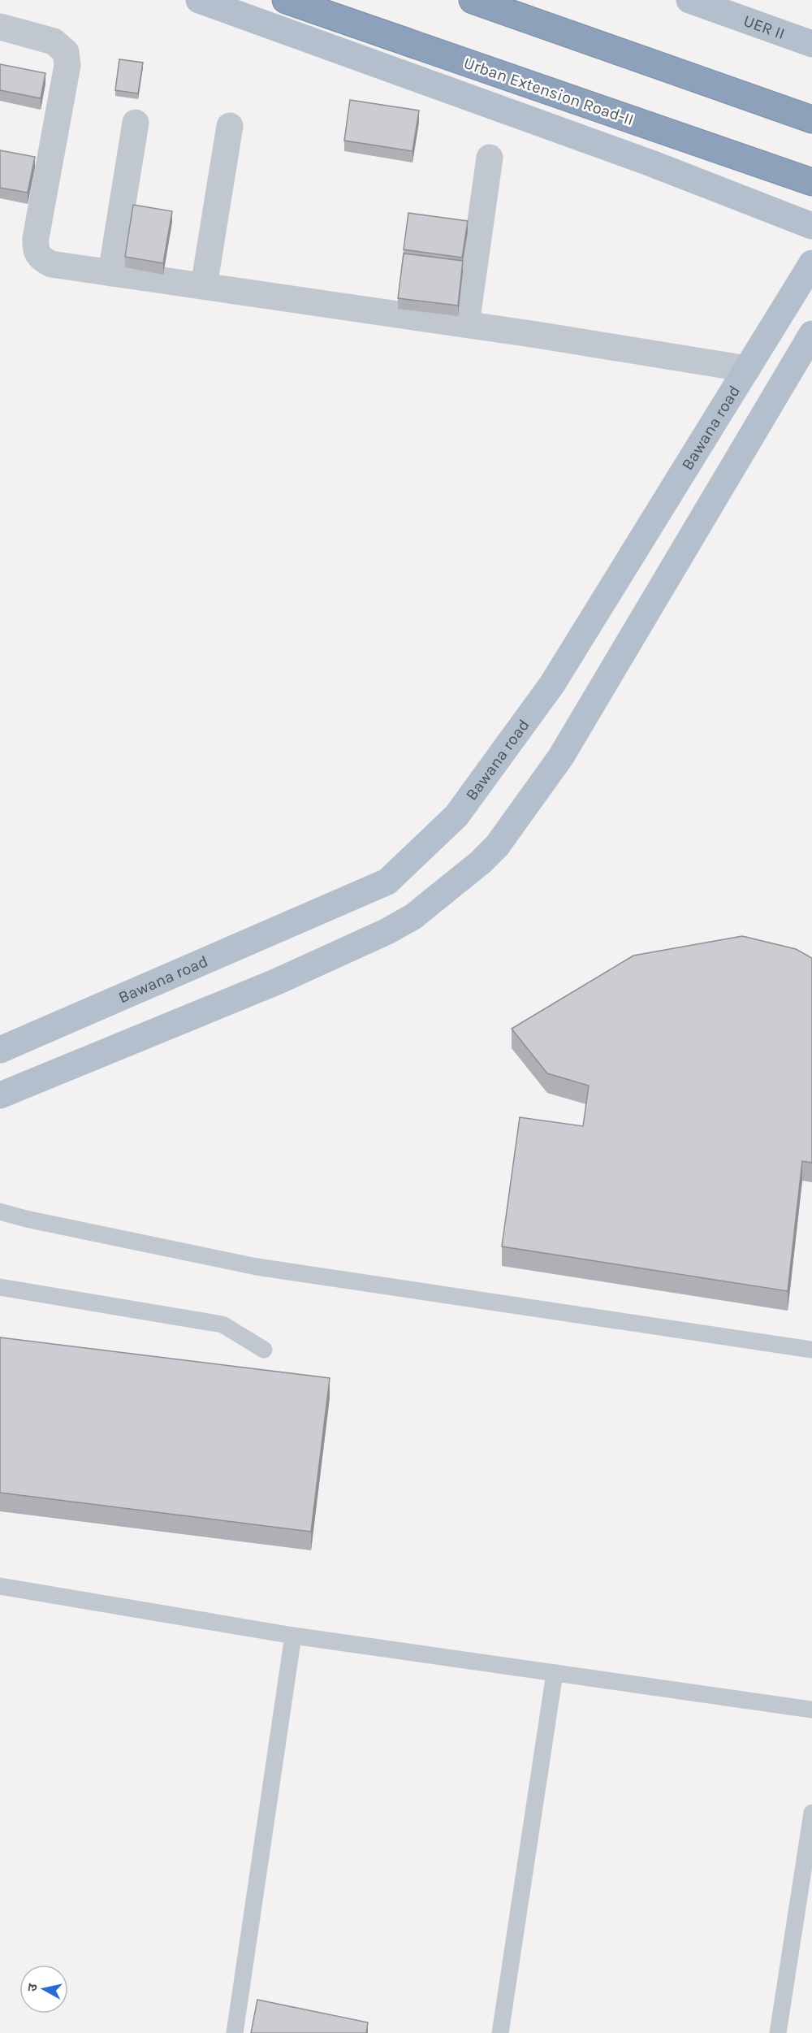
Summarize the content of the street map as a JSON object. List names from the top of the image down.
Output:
{
  "streets": {
    "highway": ["Urban Extension Road-II"],
    "main road": ["UER II", "Bawana road"]
  },
  "north": "left"
}
